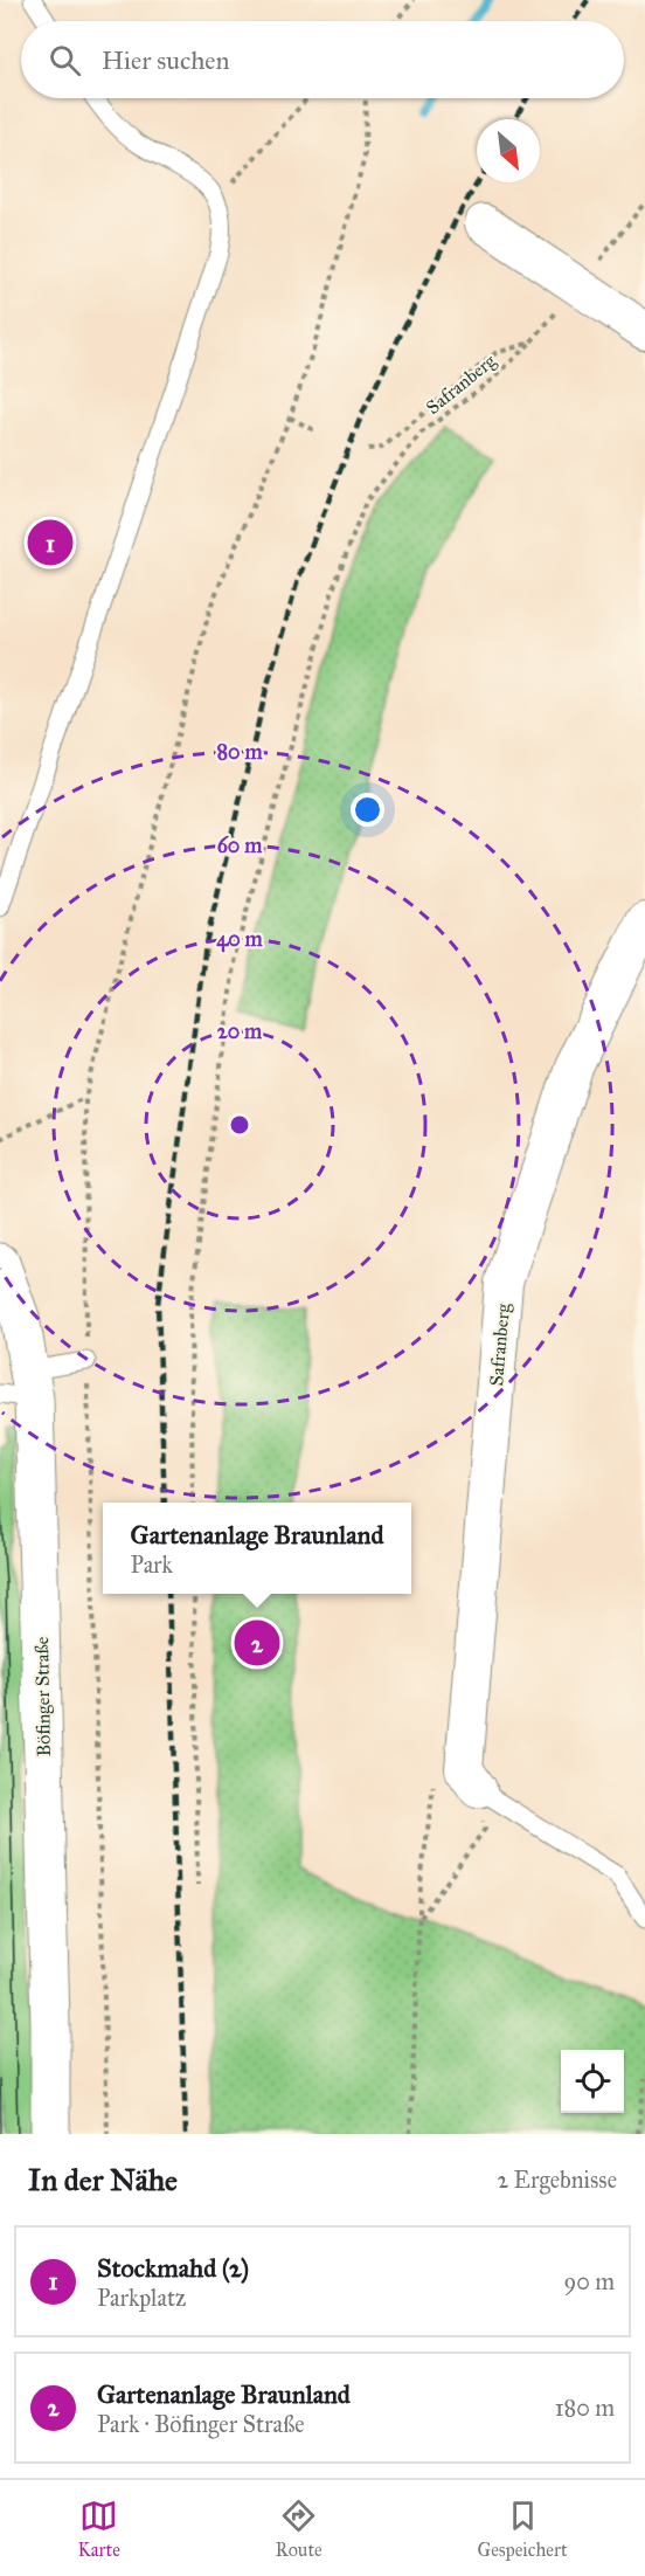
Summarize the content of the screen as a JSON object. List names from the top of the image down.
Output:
{
  "streets": {
    "street": ["Safranberg", "Böfinger Straße"]
  },
  "north": "bottom right",
  "page": {
    "search": "Hier suchen",
    "pins": ["1", "2"],
    "popup": ["Gartenanlage Braunland", "Park"],
    "heading": ["In der Nähe", "2 Ergebnisse"],
    "list": [
      {
        "mark": "1",
        "name": "Stockmahd (2)",
        "note": "Parkplatz",
        "value": "90 m"
      },
      {
        "mark": "2",
        "name": "Gartenanlage Braunland",
        "note": "Park · Böfinger Straße",
        "value": "180 m"
      }
    ],
    "nav": ["Karte", "Route", "Gespeichert"]
  },
  "rings": [
    "80 m",
    "60 m",
    "40 m",
    "20 m"
  ]
}
